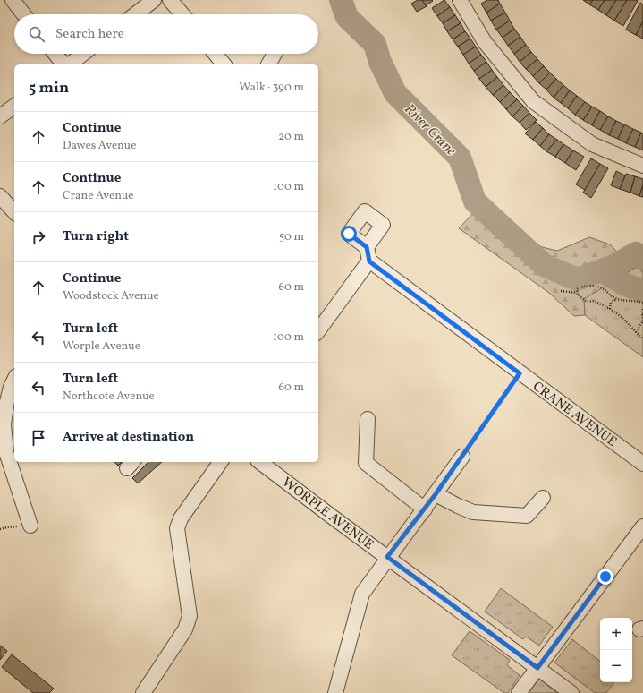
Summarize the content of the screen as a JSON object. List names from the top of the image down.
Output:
{
  "streets": {
    "street": ["CRANE AVENUE", "WORPLE AVENUE"]
  },
  "water": ["River Crane"],
  "page": {
    "search": "Search here",
    "heading": ["5 min", "Walk · 390 m"],
    "list": [
      ["Continue", "Dawes Avenue", "20 m"],
      ["Continue", "Crane Avenue", "100 m"],
      ["Turn right", "50 m"],
      ["Continue", "Woodstock Avenue", "60 m"],
      ["Turn left", "Worple Avenue", "100 m"],
      ["Turn left", "Northcote Avenue", "60 m"],
      "Arrive at destination"
    ],
    "map_buttons": ["+", "−"]
  }
}
